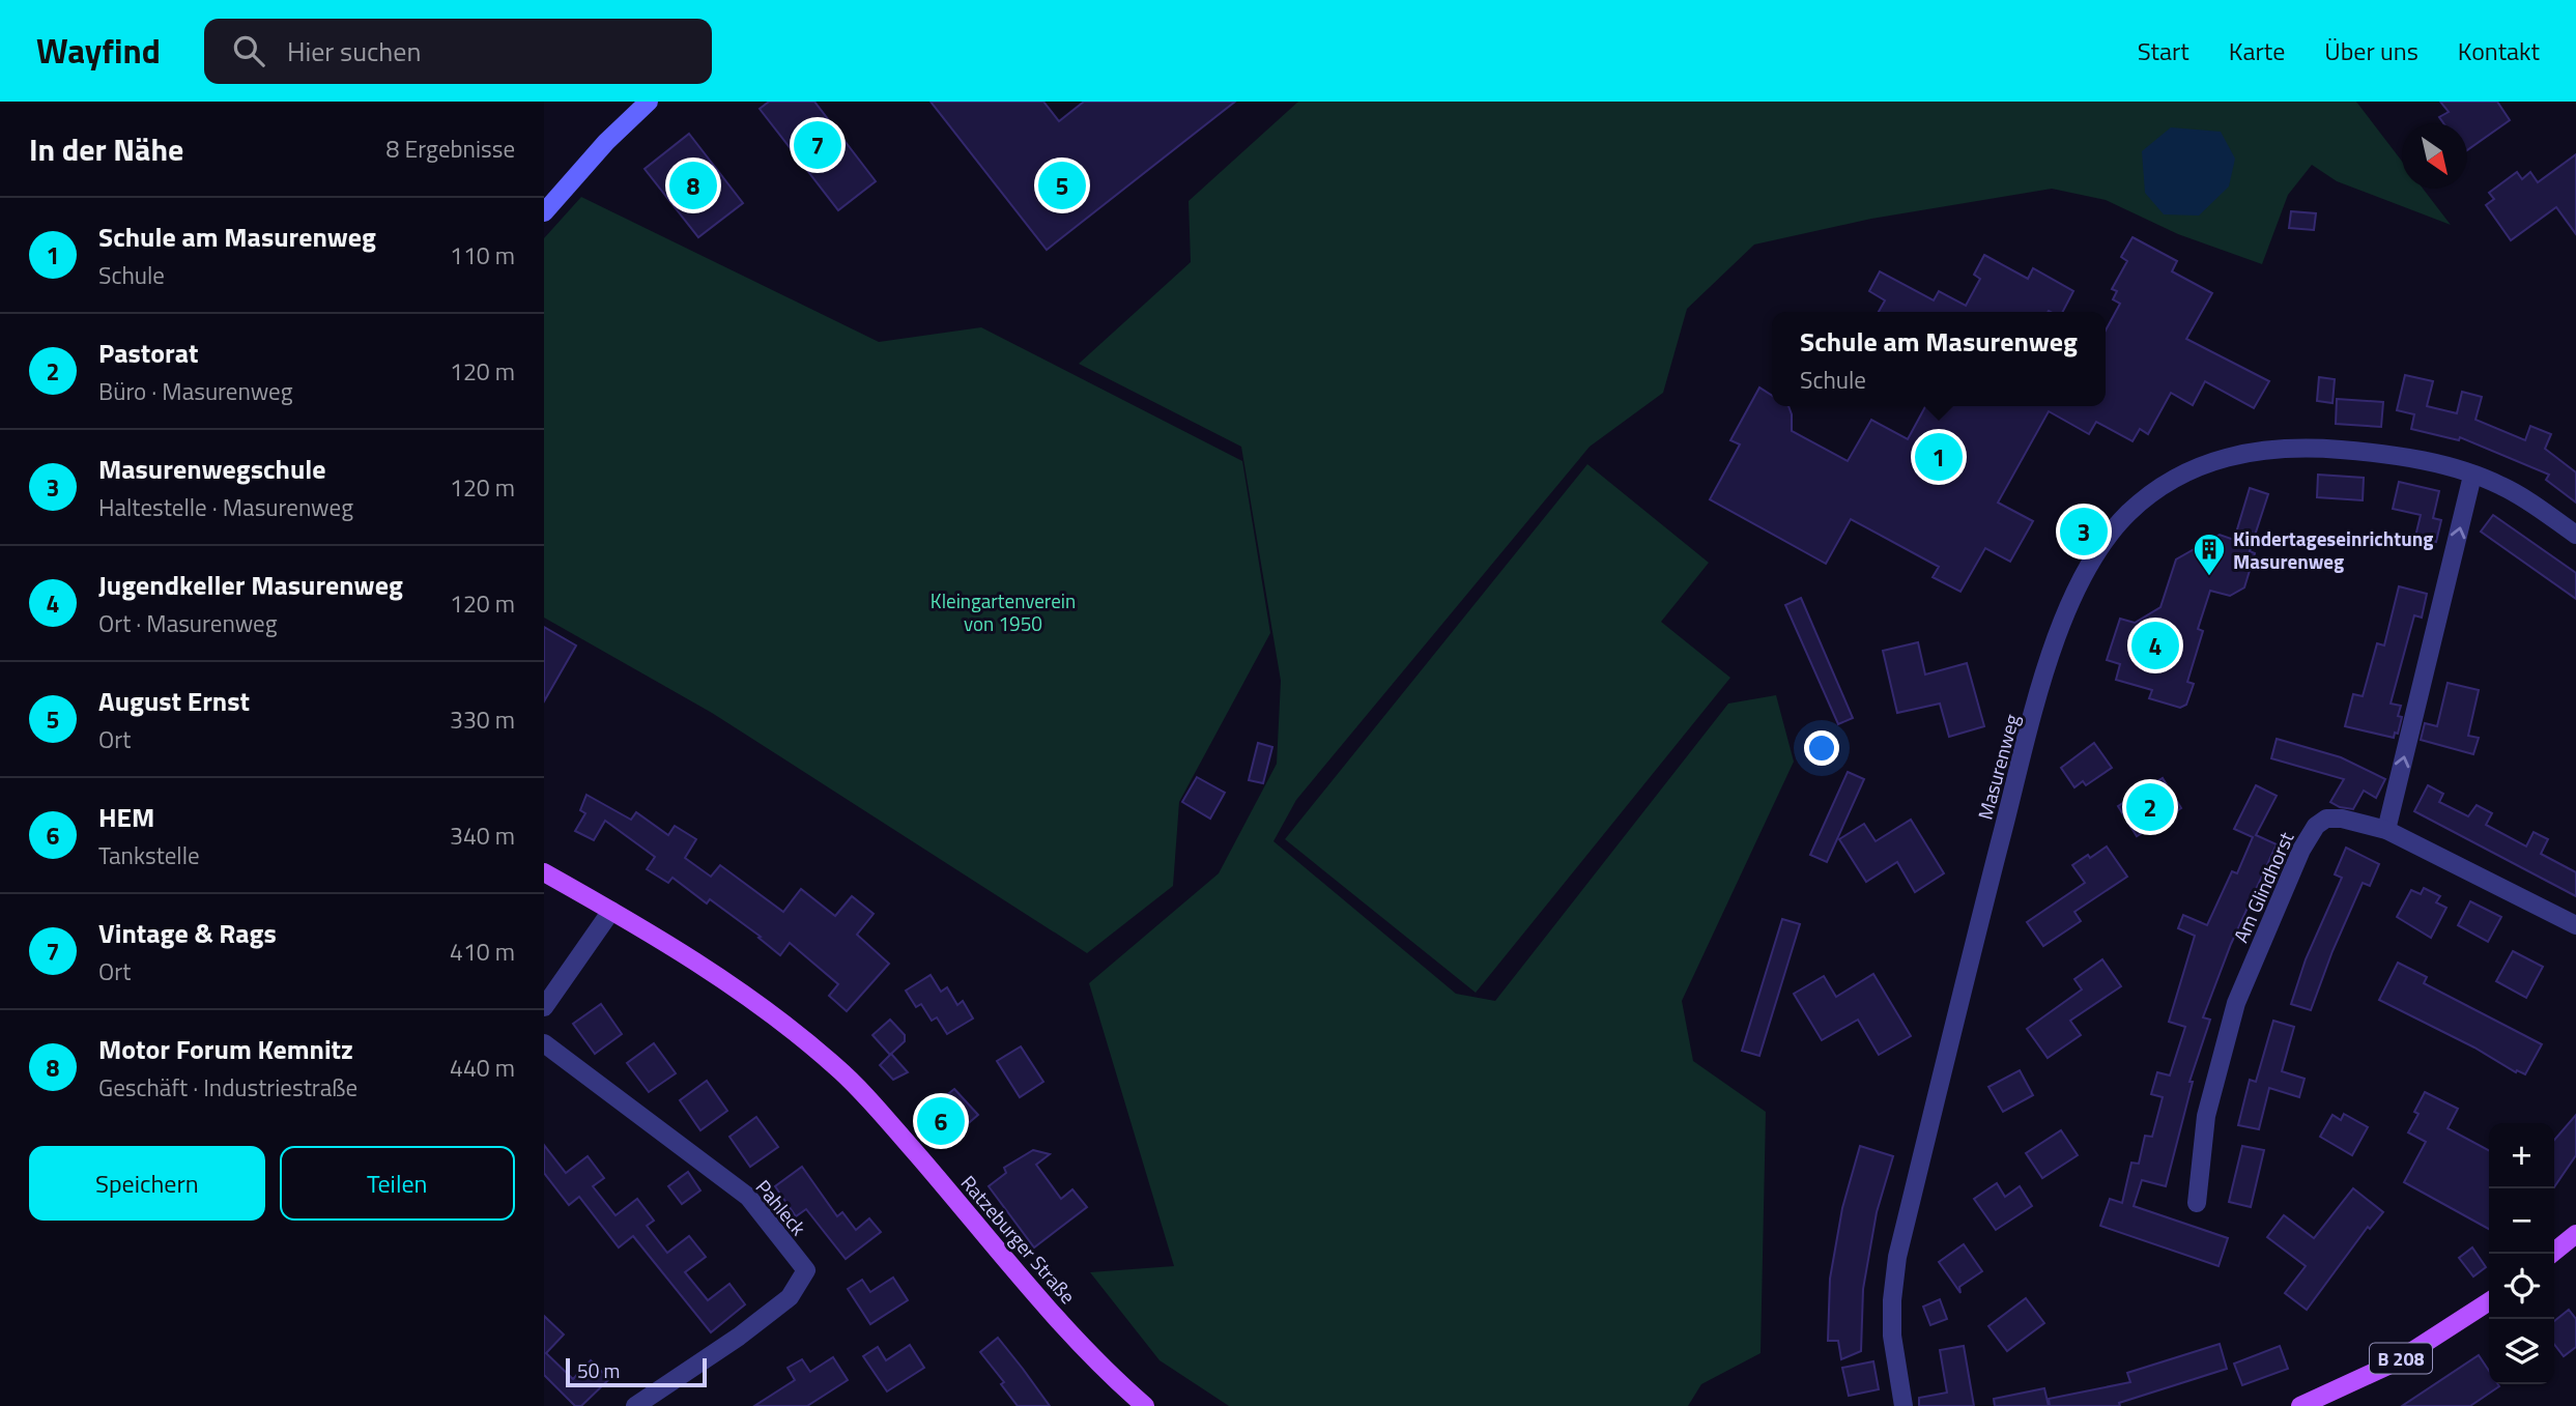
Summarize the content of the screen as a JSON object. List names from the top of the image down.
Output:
{
  "streets": {
    "main road": ["Ratzeburger Straße", "B 208"],
    "street": ["Masurenweg", "Am Glindhorst", "Pahleck"]
  },
  "parks": ["Kleingartenverein von 1950"],
  "places": {
    "building": ["Kindertageseinrichtung Masurenweg"]
  },
  "scale_bar": "50 m",
  "north": "bottom right",
  "page": {
    "header": "Wayfind",
    "search": "Hier suchen",
    "nav": [
      "Start",
      "Karte",
      "Über uns",
      "Kontakt"
    ],
    "heading": ["In der Nähe", "8 Ergebnisse"],
    "pins": [
      "7",
      "5",
      "8",
      "1",
      "3",
      "4",
      "2",
      "6"
    ],
    "list": [
      {
        "mark": "1",
        "name": "Schule am Masurenweg",
        "note": "Schule",
        "value": "110 m"
      },
      {
        "mark": "2",
        "name": "Pastorat",
        "note": "Büro · Masurenweg",
        "value": "120 m"
      },
      {
        "mark": "3",
        "name": "Masurenwegschule",
        "note": "Haltestelle · Masurenweg",
        "value": "120 m"
      },
      {
        "mark": "4",
        "name": "Jugendkeller Masurenweg",
        "note": "Ort · Masurenweg",
        "value": "120 m"
      },
      {
        "mark": "5",
        "name": "August Ernst",
        "note": "Ort",
        "value": "330 m"
      },
      {
        "mark": "6",
        "name": "HEM",
        "note": "Tankstelle",
        "value": "340 m"
      },
      {
        "mark": "7",
        "name": "Vintage & Rags",
        "note": "Ort",
        "value": "410 m"
      },
      {
        "mark": "8",
        "name": "Motor Forum Kemnitz",
        "note": "Geschäft · Industriestraße",
        "value": "440 m"
      }
    ],
    "popup": ["Schule am Masurenweg", "Schule"],
    "map_buttons": ["+", "−"],
    "buttons": ["Speichern", "Teilen"],
    "scale": "50 m"
  }
}
